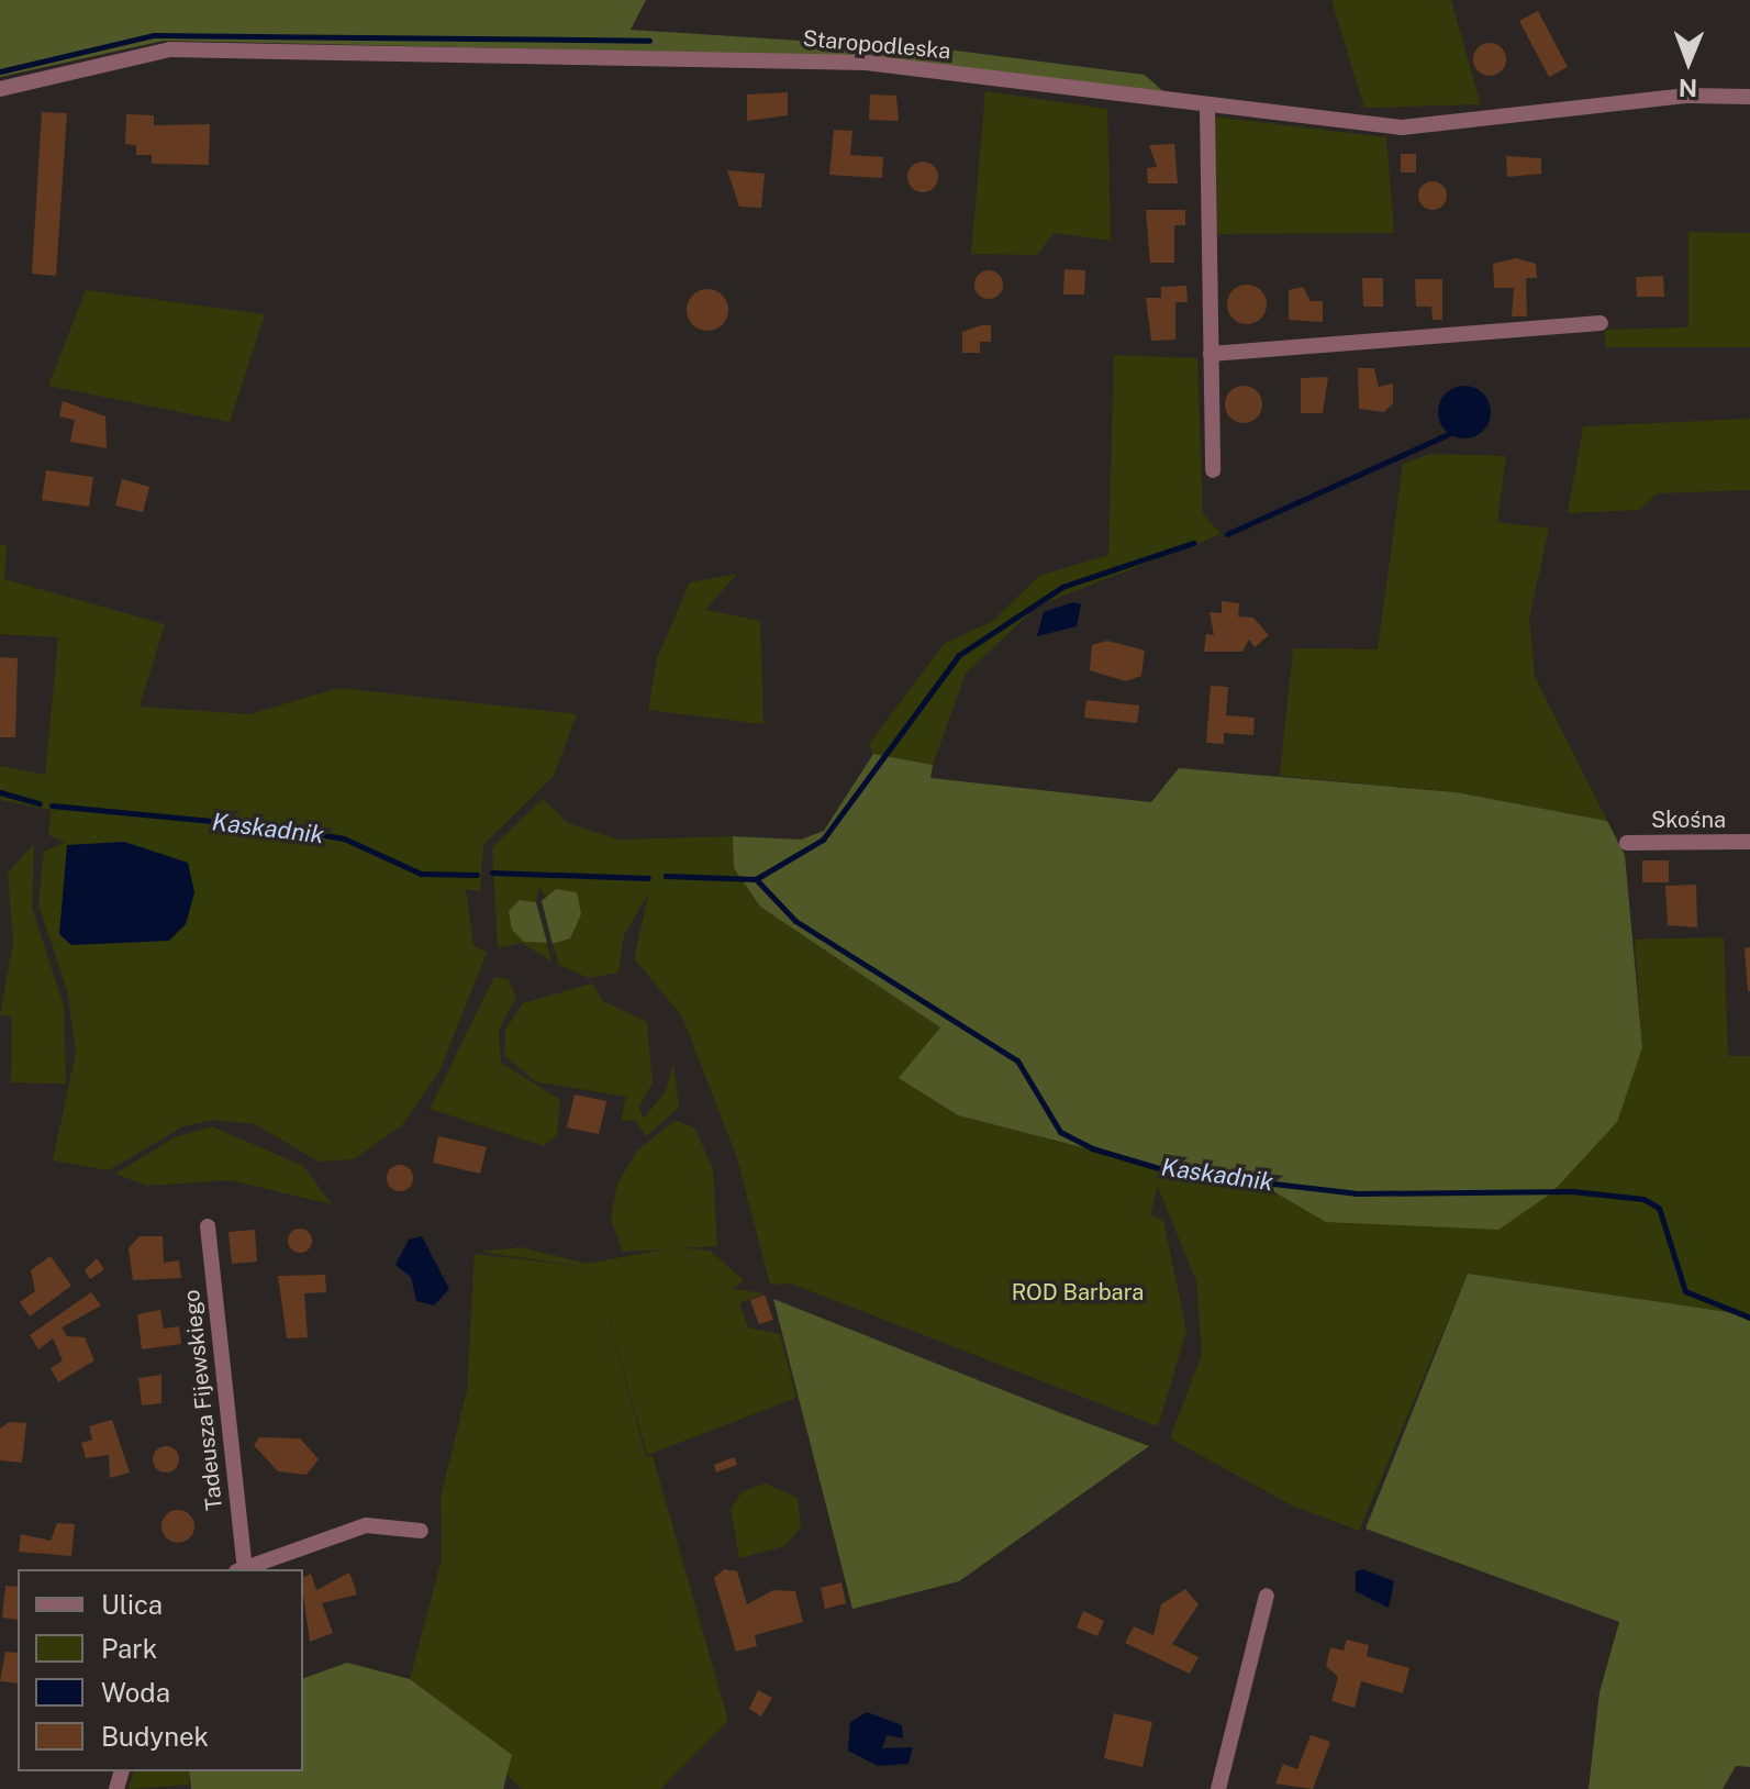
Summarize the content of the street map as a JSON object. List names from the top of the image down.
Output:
{
  "streets": {
    "street": ["Staropodleska", "Skośna", "Tadeusza Fijewskiego"]
  },
  "water": ["Kaskadnik"],
  "parks": ["ROD Barbara"],
  "legend": [
    "Ulica",
    "Park",
    "Woda",
    "Budynek"
  ],
  "north": "bottom"
}
